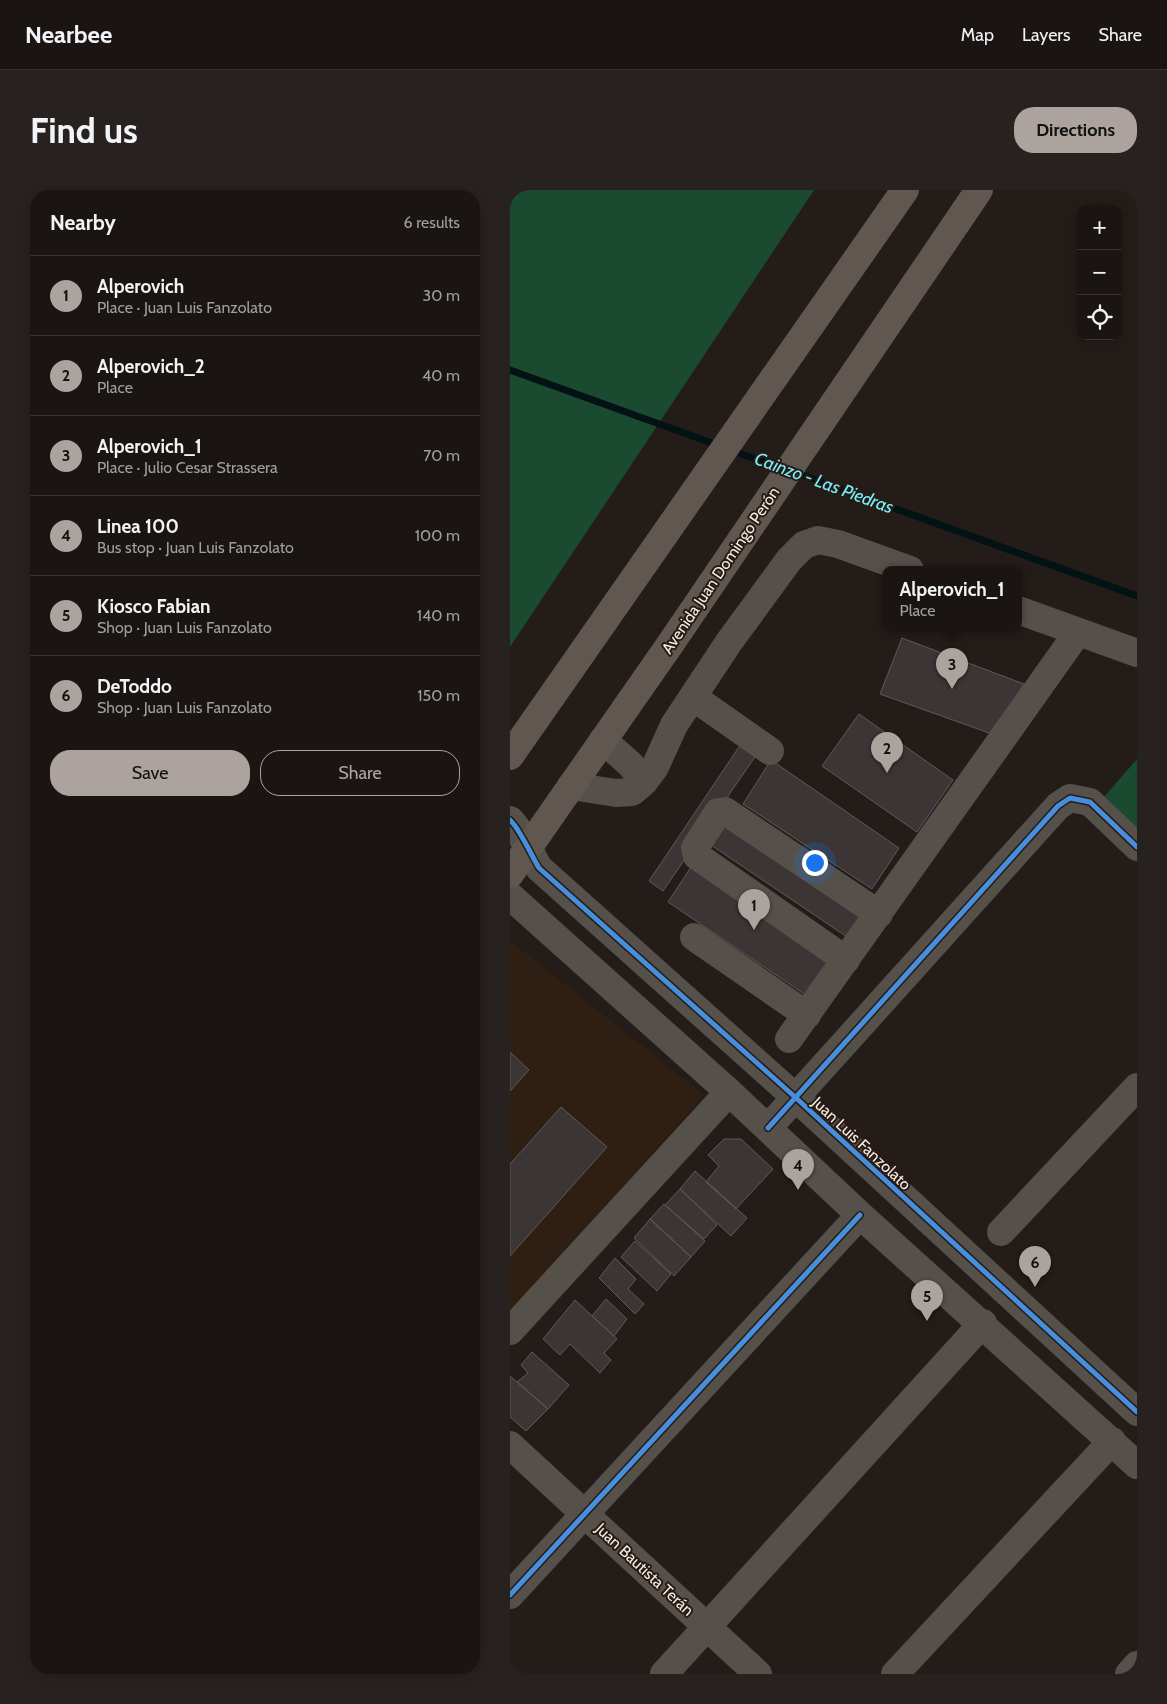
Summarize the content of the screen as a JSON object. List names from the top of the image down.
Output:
{
  "streets": {
    "main road": ["Avenida Juan Domingo Perón"],
    "street": ["Juan Luis Fanzolato", "Juan Bautista Terán"]
  },
  "crossings": [
    ["Avenida Juan Domingo Perón", "Juan Luis Fanzolato"]
  ],
  "water": ["Cainzo - Las Piedras"],
  "page": {
    "header": "Nearbee",
    "nav": ["Map", "Layers", "Share"],
    "buttons": [
      "Directions",
      ["Save", "Share"]
    ],
    "title": "Find us",
    "heading": ["Nearby", "6 results"],
    "map_buttons": ["+", "−"],
    "list": [
      {
        "mark": "1",
        "name": "Alperovich",
        "note": "Place · Juan Luis Fanzolato",
        "value": "30 m"
      },
      {
        "mark": "2",
        "name": "Alperovich_2",
        "note": "Place",
        "value": "40 m"
      },
      {
        "mark": "3",
        "name": "Alperovich_1",
        "note": "Place · Julio Cesar Strassera",
        "value": "70 m"
      },
      {
        "mark": "4",
        "name": "Linea 100",
        "note": "Bus stop · Juan Luis Fanzolato",
        "value": "100 m"
      },
      {
        "mark": "5",
        "name": "Kiosco Fabian",
        "note": "Shop · Juan Luis Fanzolato",
        "value": "140 m"
      },
      {
        "mark": "6",
        "name": "DeToddo",
        "note": "Shop · Juan Luis Fanzolato",
        "value": "150 m"
      }
    ],
    "popup": ["Alperovich_1", "Place"],
    "pins": [
      "3",
      "2",
      "1",
      "4",
      "6",
      "5"
    ]
  }
}
